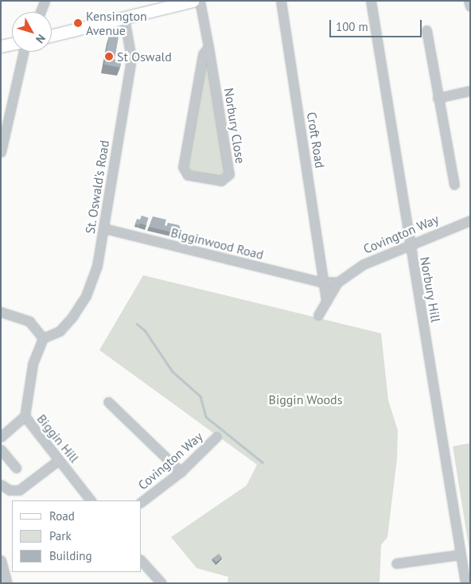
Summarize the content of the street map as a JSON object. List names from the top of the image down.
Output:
{
  "streets": {
    "street": [
      "Norbury Close",
      "Croft Road",
      "St. Oswald's Road",
      "Covington Way",
      "Bigginwood Road",
      "Norbury Hill",
      "Biggin Hill"
    ]
  },
  "crossings": [
    ["Croft Road", "Covington Way"],
    ["Croft Road", "Bigginwood Road"],
    ["St. Oswald's Road", "Bigginwood Road"],
    ["St. Oswald's Road", "Biggin Hill"],
    ["Covington Way", "Bigginwood Road"],
    ["Covington Way", "Norbury Hill"]
  ],
  "parks": ["Biggin Woods"],
  "places": ["Kensington Avenue", "St Oswald"],
  "legend": ["Road", "Park", "Building"],
  "scale_bar": "100 m",
  "north": "bottom right"
}
